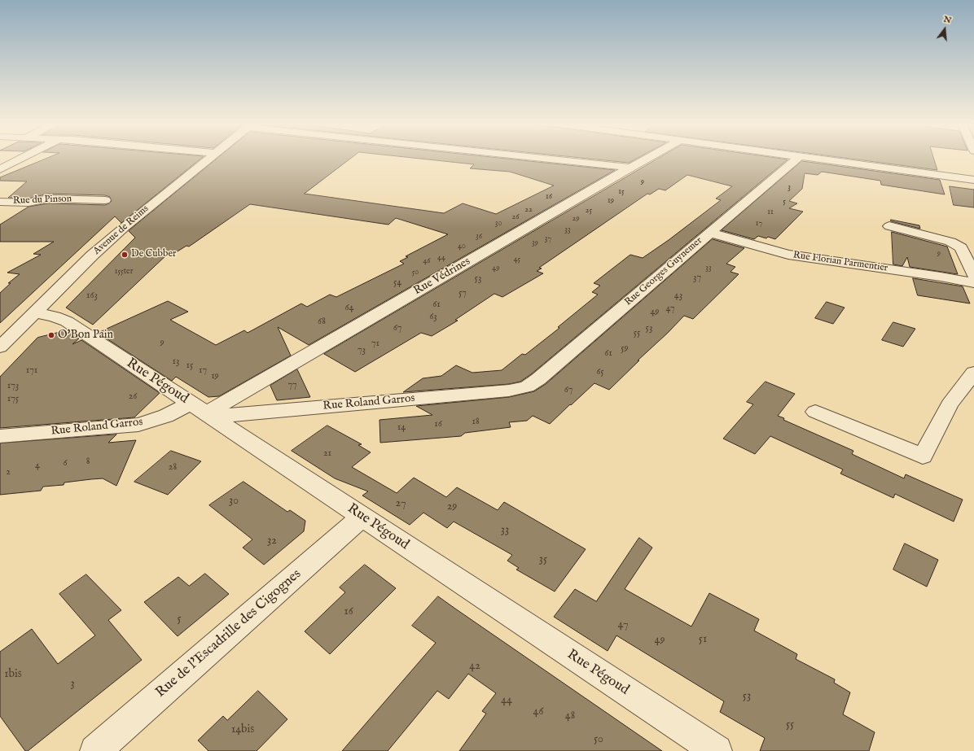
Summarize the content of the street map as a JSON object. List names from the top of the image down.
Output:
{
  "streets": {
    "street": [
      "Rue du Pinson",
      "Avenue de Reims",
      "Rue Florian Parmentier",
      "Rue Georges Guynemer",
      "Rue Védrines",
      "Rue Pégoud",
      "Rue Roland Garros",
      "Rue de l'Escadrille des Cigognes"
    ]
  },
  "crossings": [
    ["Avenue de Reims", "Rue Pégoud"],
    ["Rue Florian Parmentier", "Rue Georges Guynemer"],
    ["Rue Georges Guynemer", "Rue Roland Garros"],
    ["Rue Védrines", "Rue Pégoud"],
    ["Rue Védrines", "Rue Roland Garros"],
    ["Rue Pégoud", "Rue Roland Garros"],
    ["Rue Pégoud", "Rue de l'Escadrille des Cigognes"]
  ],
  "places": ["De Cubber", "O'Bon Pain"],
  "house_numbers": [
    "9",
    "3",
    "15",
    "16",
    "19",
    "5",
    "22",
    "25",
    "11",
    "26",
    "29",
    "30",
    "17",
    "33",
    "36",
    "37",
    "39",
    "40",
    "9",
    "44",
    "45",
    "46",
    "49",
    "33",
    "155ter",
    "50",
    "37",
    "53",
    "54",
    "57",
    "163",
    "43",
    "61",
    "64",
    "47",
    "49",
    "63",
    "68",
    "67",
    "53",
    "55",
    "9",
    "71",
    "59",
    "73",
    "61",
    "13",
    "15",
    "171",
    "17",
    "65",
    "19",
    "77",
    "173",
    "67",
    "26",
    "175",
    "18",
    "16",
    "14",
    "21",
    "8",
    "6",
    "4",
    "28",
    "2",
    "30",
    "27",
    "29",
    "33",
    "32",
    "35",
    "16",
    "5",
    "47",
    "51",
    "49",
    "42",
    "1bis",
    "3",
    "53",
    "44",
    "46",
    "48",
    "55",
    "14bis",
    "50"
  ],
  "north": "top"
}
